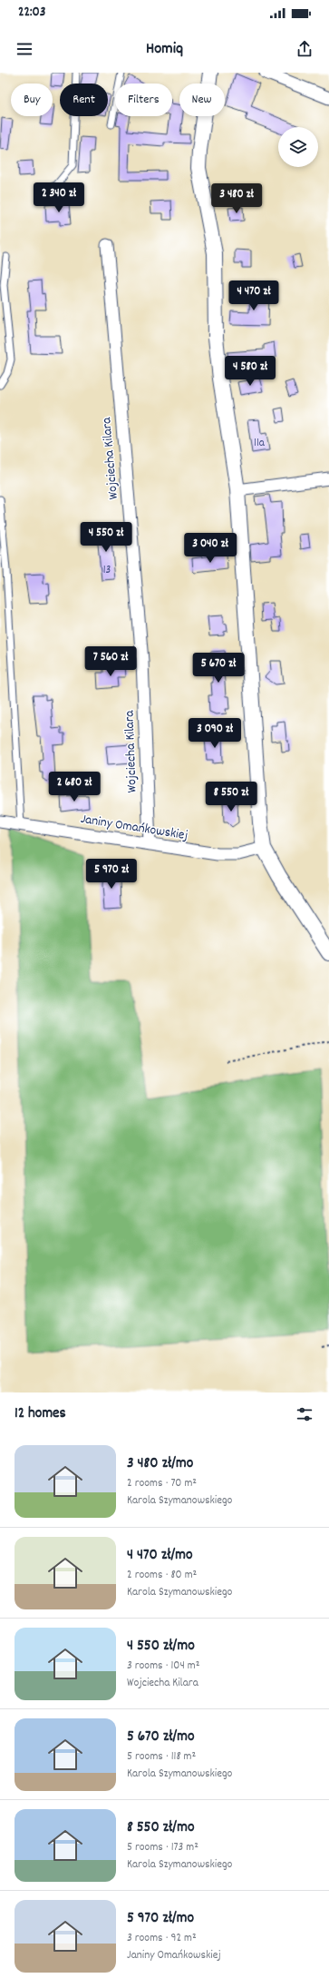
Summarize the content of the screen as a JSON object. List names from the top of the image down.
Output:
{
  "streets": {
    "street": ["Wojciecha Kilara", "Janiny Omańkowskiej"]
  },
  "crossings": [
    ["Wojciecha Kilara", "Janiny Omańkowskiej"]
  ],
  "house_numbers": ["11a", "13"],
  "page": {
    "status": "22:03",
    "header": "Homiq",
    "chip": [
      "Buy",
      "Rent",
      "Filters",
      "New"
    ],
    "price": [
      "2 340 zł",
      "3 480 zł",
      "4 470 zł",
      "4 580 zł",
      "4 550 zł",
      "3 040 zł",
      "7 560 zł",
      "5 670 zł",
      "3 090 zł",
      "2 680 zł",
      "8 550 zł",
      "5 970 zł"
    ],
    "heading": "12 homes",
    "list": [
      {
        "name": "3 480 zł/mo",
        "note": "2 rooms · 70 m² · Karola Szymanowskiego"
      },
      {
        "name": "4 470 zł/mo",
        "note": "2 rooms · 80 m² · Karola Szymanowskiego"
      },
      {
        "name": "4 550 zł/mo",
        "note": "3 rooms · 104 m² · Wojciecha Kilara"
      },
      {
        "name": "5 670 zł/mo",
        "note": "5 rooms · 118 m² · Karola Szymanowskiego"
      },
      {
        "name": "8 550 zł/mo",
        "note": "5 rooms · 173 m² · Karola Szymanowskiego"
      },
      {
        "name": "5 970 zł/mo",
        "note": "3 rooms · 92 m² · Janiny Omańkowskiej"
      }
    ]
  }
}
